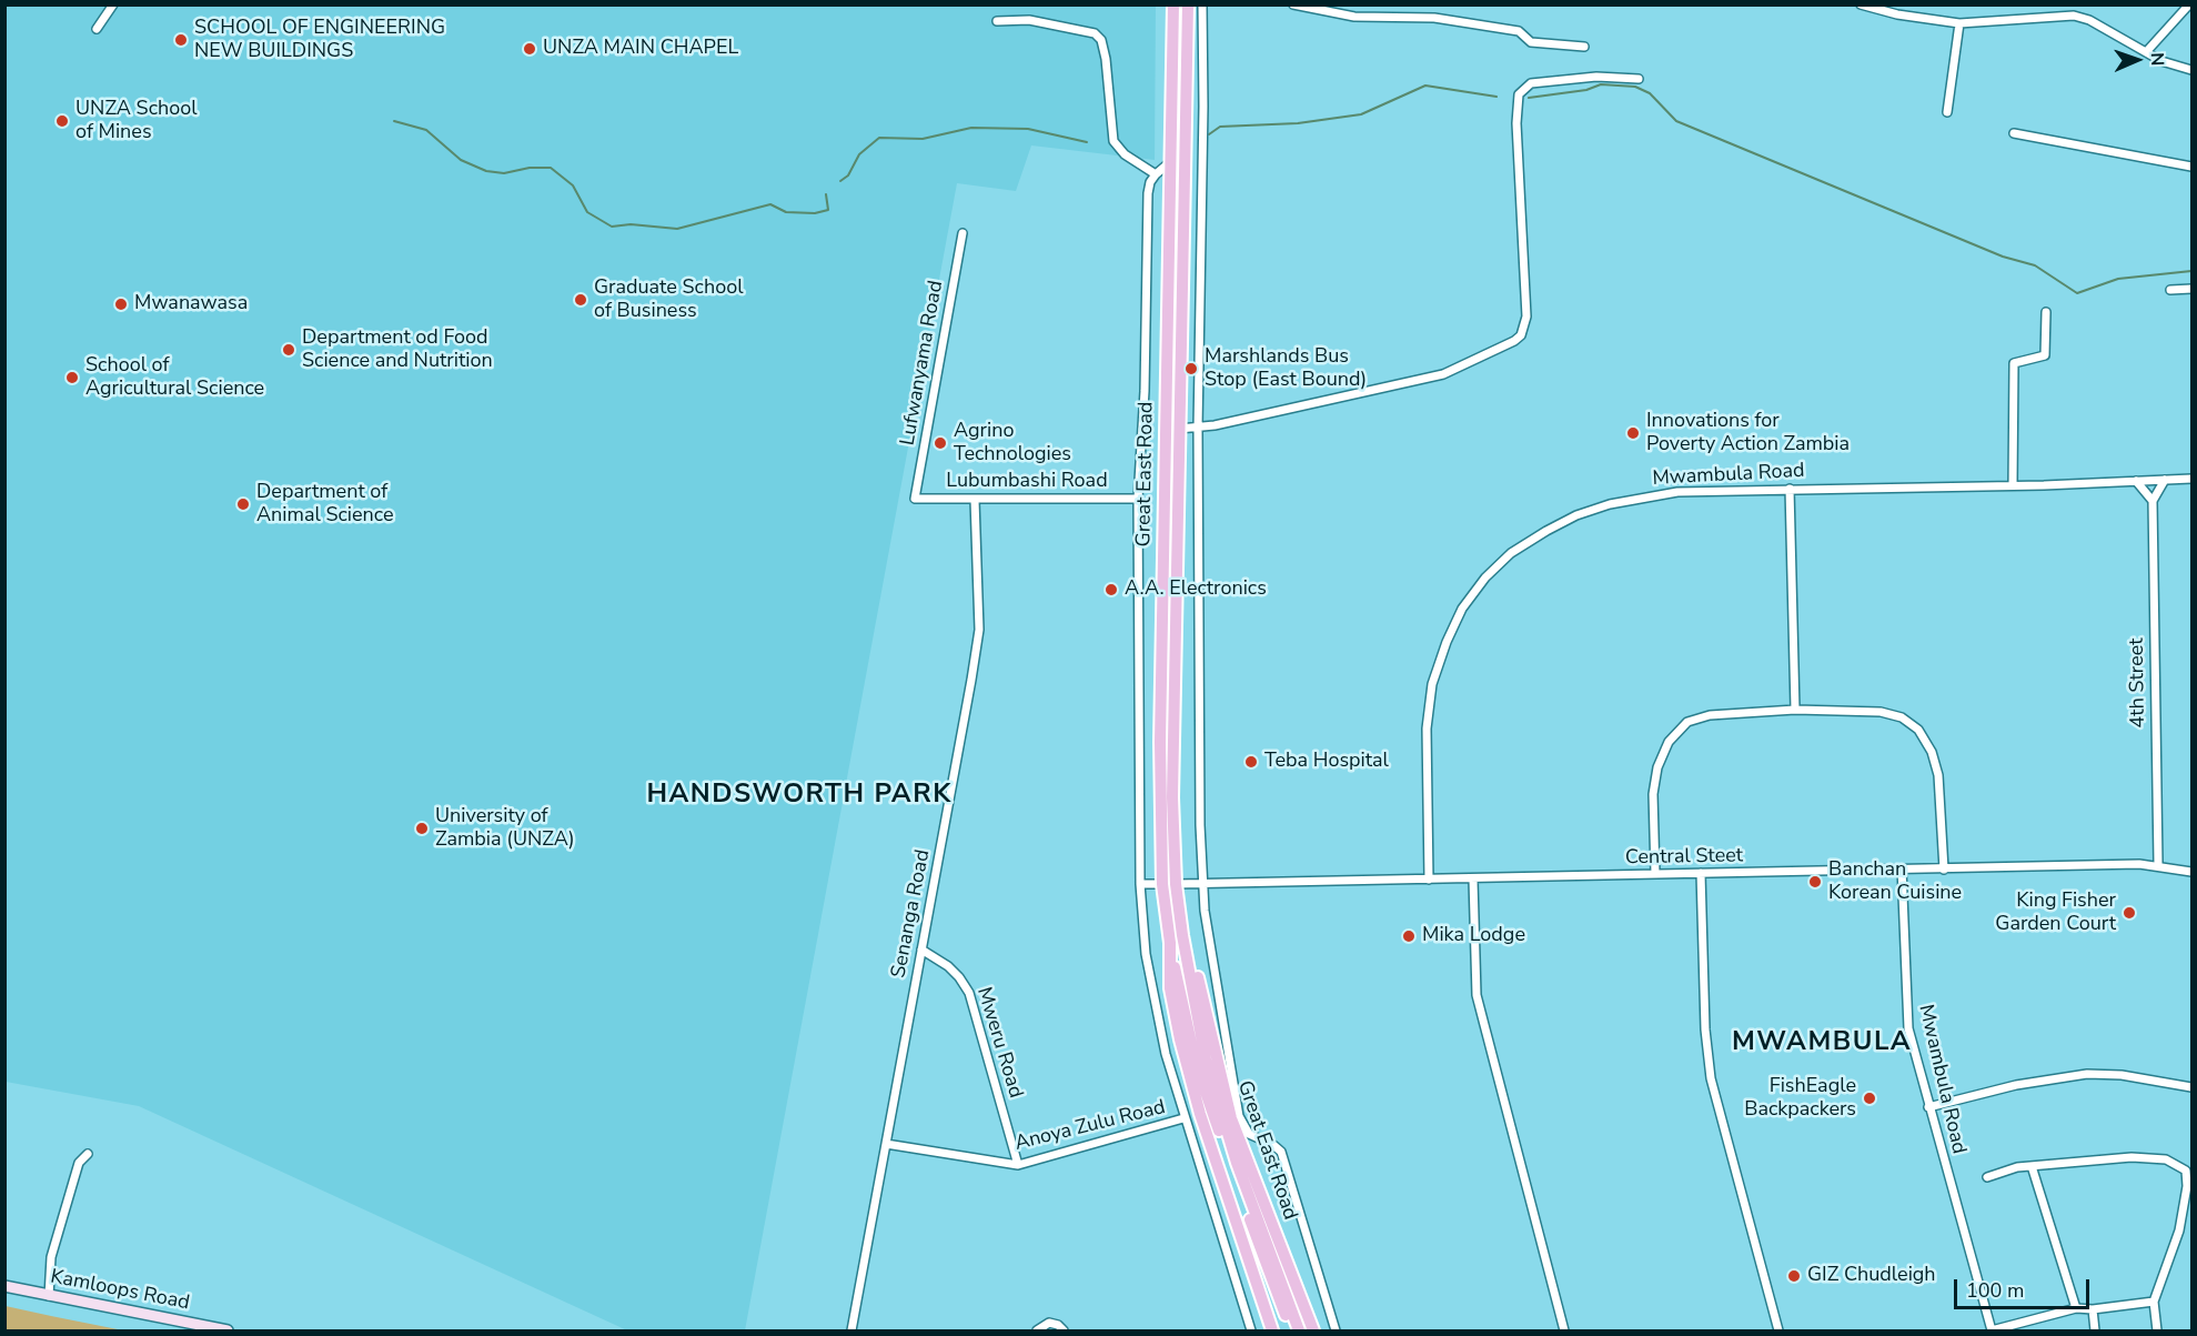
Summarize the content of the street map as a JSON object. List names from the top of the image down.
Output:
{
  "streets": {
    "main road": ["Great East Road", "Kamloops Road"],
    "street": [
      "Lufwanyama Road",
      "Mwambula Road",
      "Lubumbashi Road",
      "4th Street",
      "Central Steet",
      "Senanga Road",
      "Mweru Road",
      "Anoya Zulu Road"
    ]
  },
  "crossings": [
    ["Lufwanyama Road", "Lubumbashi Road"],
    ["Great East Road", "Central Steet"],
    ["Mwambula Road", "Central Steet"],
    ["Lubumbashi Road", "Senanga Road"],
    ["4th Street", "Central Steet"],
    ["Senanga Road", "Mweru Road"],
    ["Senanga Road", "Anoya Zulu Road"],
    ["Mweru Road", "Anoya Zulu Road"]
  ],
  "districts": ["HANDSWORTH PARK", "MWAMBULA"],
  "places": [
    "SCHOOL OF ENGINEERING NEW BUILDINGS",
    "UNZA MAIN CHAPEL",
    "UNZA School of Mines",
    "Graduate School of Business",
    "Mwanawasa",
    "Department od Food Science and Nutrition",
    "Marshlands Bus Stop (East Bound)",
    "School of Agricultural Science",
    "Innovations for Poverty Action Zambia",
    "Agrino Technologies",
    "Department of Animal Science",
    "A.A. Electronics",
    "Teba Hospital",
    "University of Zambia (UNZA)",
    "Banchan Korean Cuisine",
    "King Fisher Garden Court",
    "Mika Lodge",
    "FishEagle Backpackers",
    "GIZ Chudleigh"
  ],
  "scale_bar": "100 m",
  "north": "right"
}
